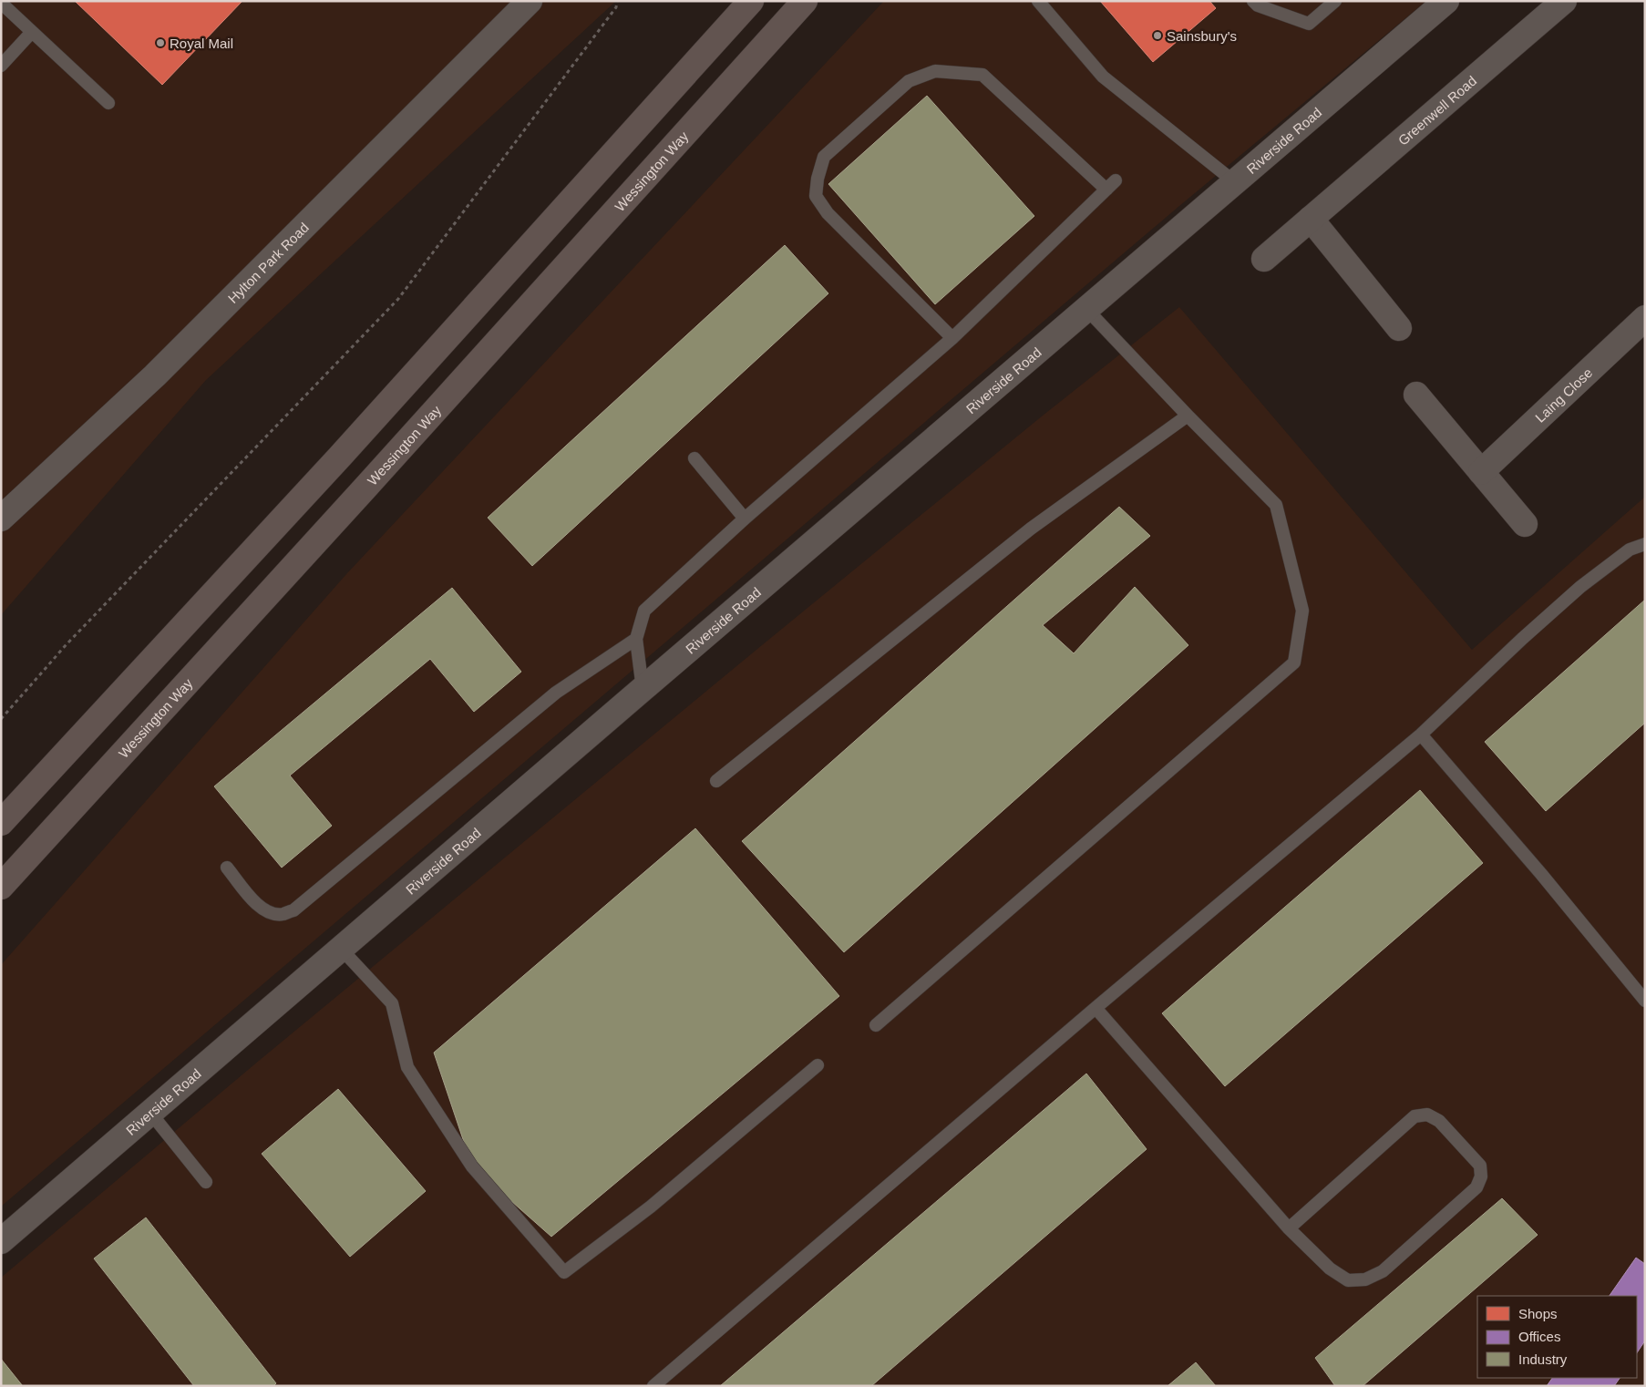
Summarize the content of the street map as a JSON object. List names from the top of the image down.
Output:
{
  "streets": {
    "main road": ["Wessington Way"],
    "street": [
      "Greenwell Road",
      "Riverside Road",
      "Hylton Park Road",
      "Laing Close"
    ]
  },
  "places": ["Sainsbury's", "Royal Mail"],
  "legend": ["Shops", "Offices", "Industry"]
}
